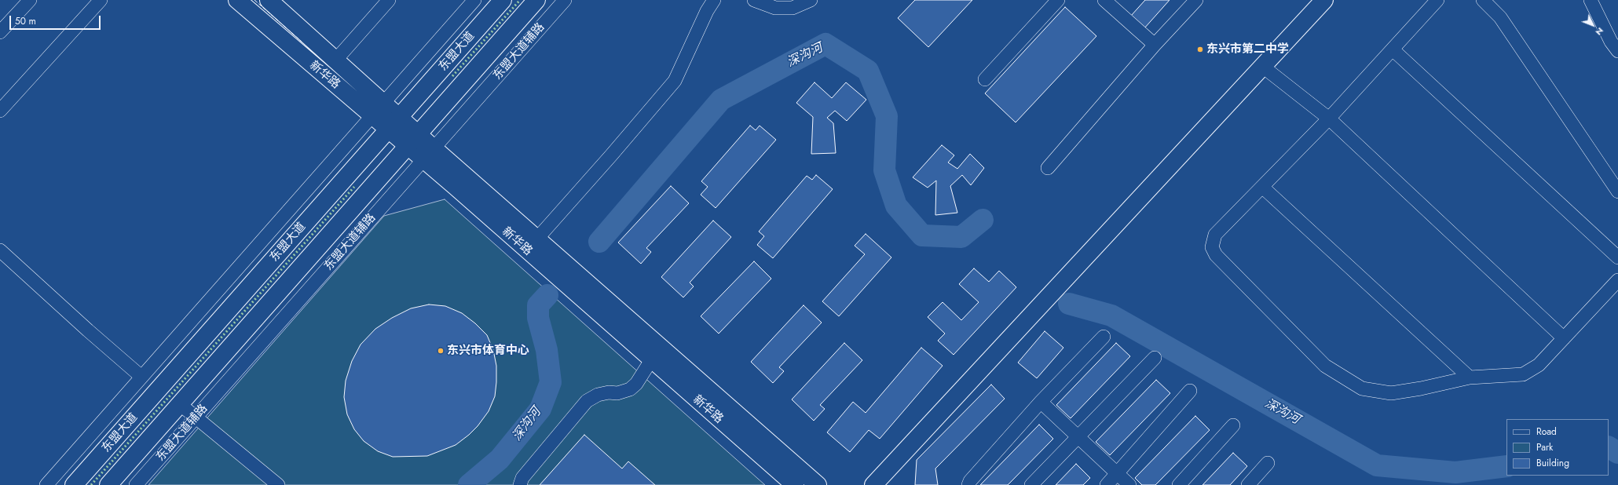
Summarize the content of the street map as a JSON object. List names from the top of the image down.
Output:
{
  "streets": {
    "main road": ["东盟大道", "新华路"],
    "street": ["东盟大道辅路"]
  },
  "crossings": [
    ["东盟大道", "新华路"],
    ["东盟大道辅路", "新华路"]
  ],
  "water": ["深沟河"],
  "places": ["东兴市第二中学", "东兴市体育中心"],
  "legend": ["Road", "Park", "Building"],
  "scale_bar": "50 m",
  "north": "bottom right"
}
